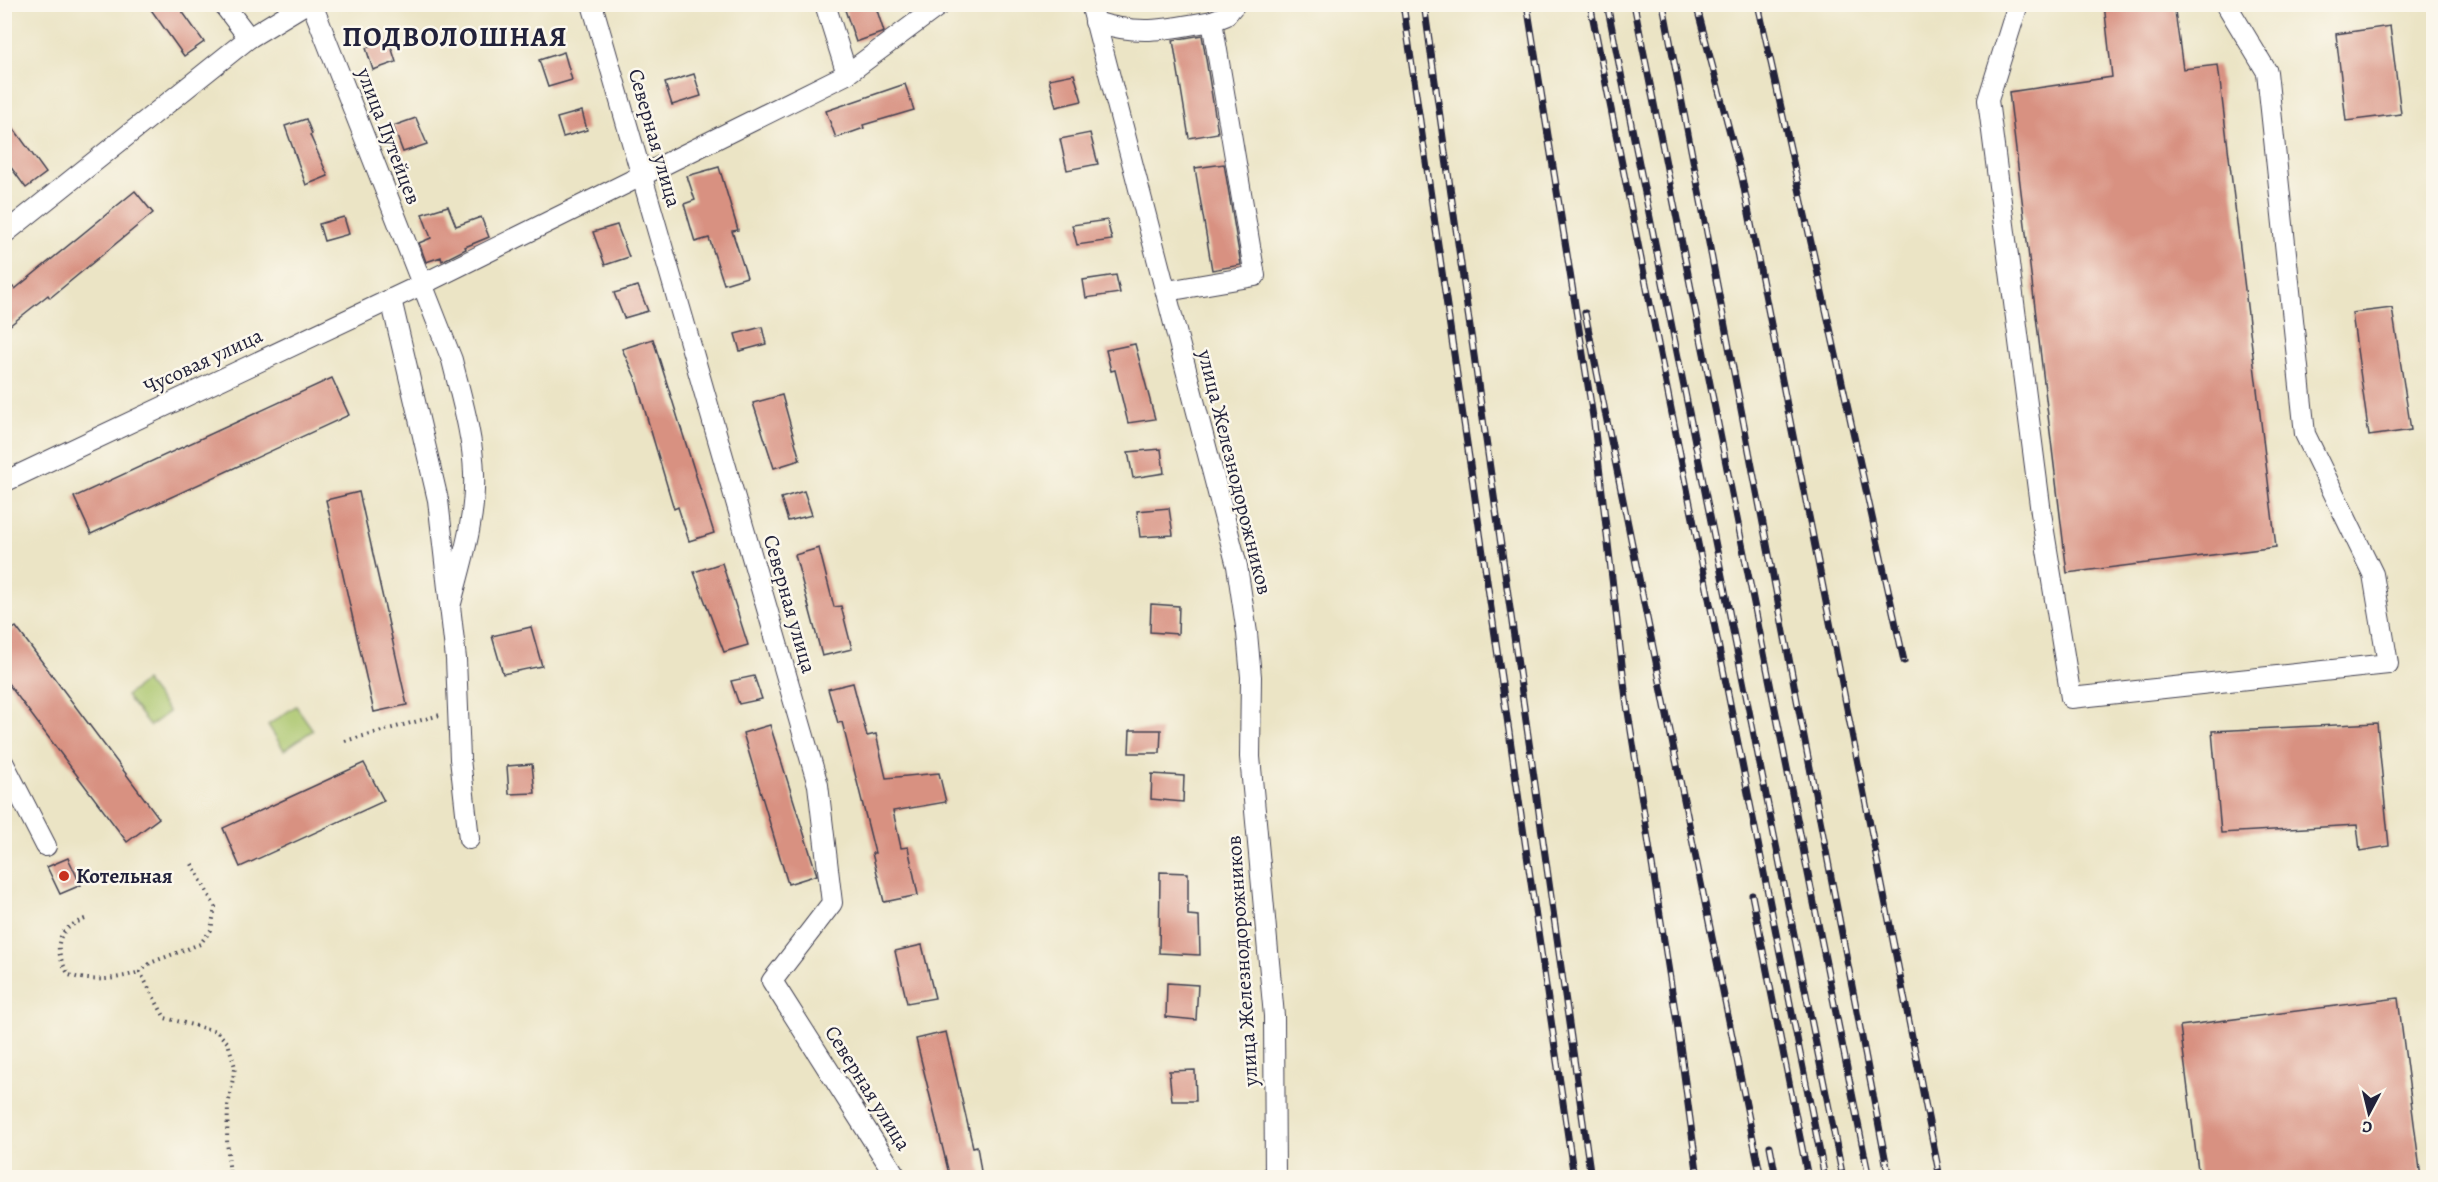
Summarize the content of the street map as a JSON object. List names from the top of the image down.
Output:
{
  "streets": {
    "street": [
      "улица Путейцев",
      "Северная улица",
      "Чусовая улица",
      "улица Железнодорожников"
    ]
  },
  "crossings": [
    ["улица Путейцев", "Чусовая улица"],
    ["Северная улица", "Чусовая улица"]
  ],
  "districts": ["ПОДВОЛОШНАЯ"],
  "places": ["Котельная"],
  "north": "bottom"
}
